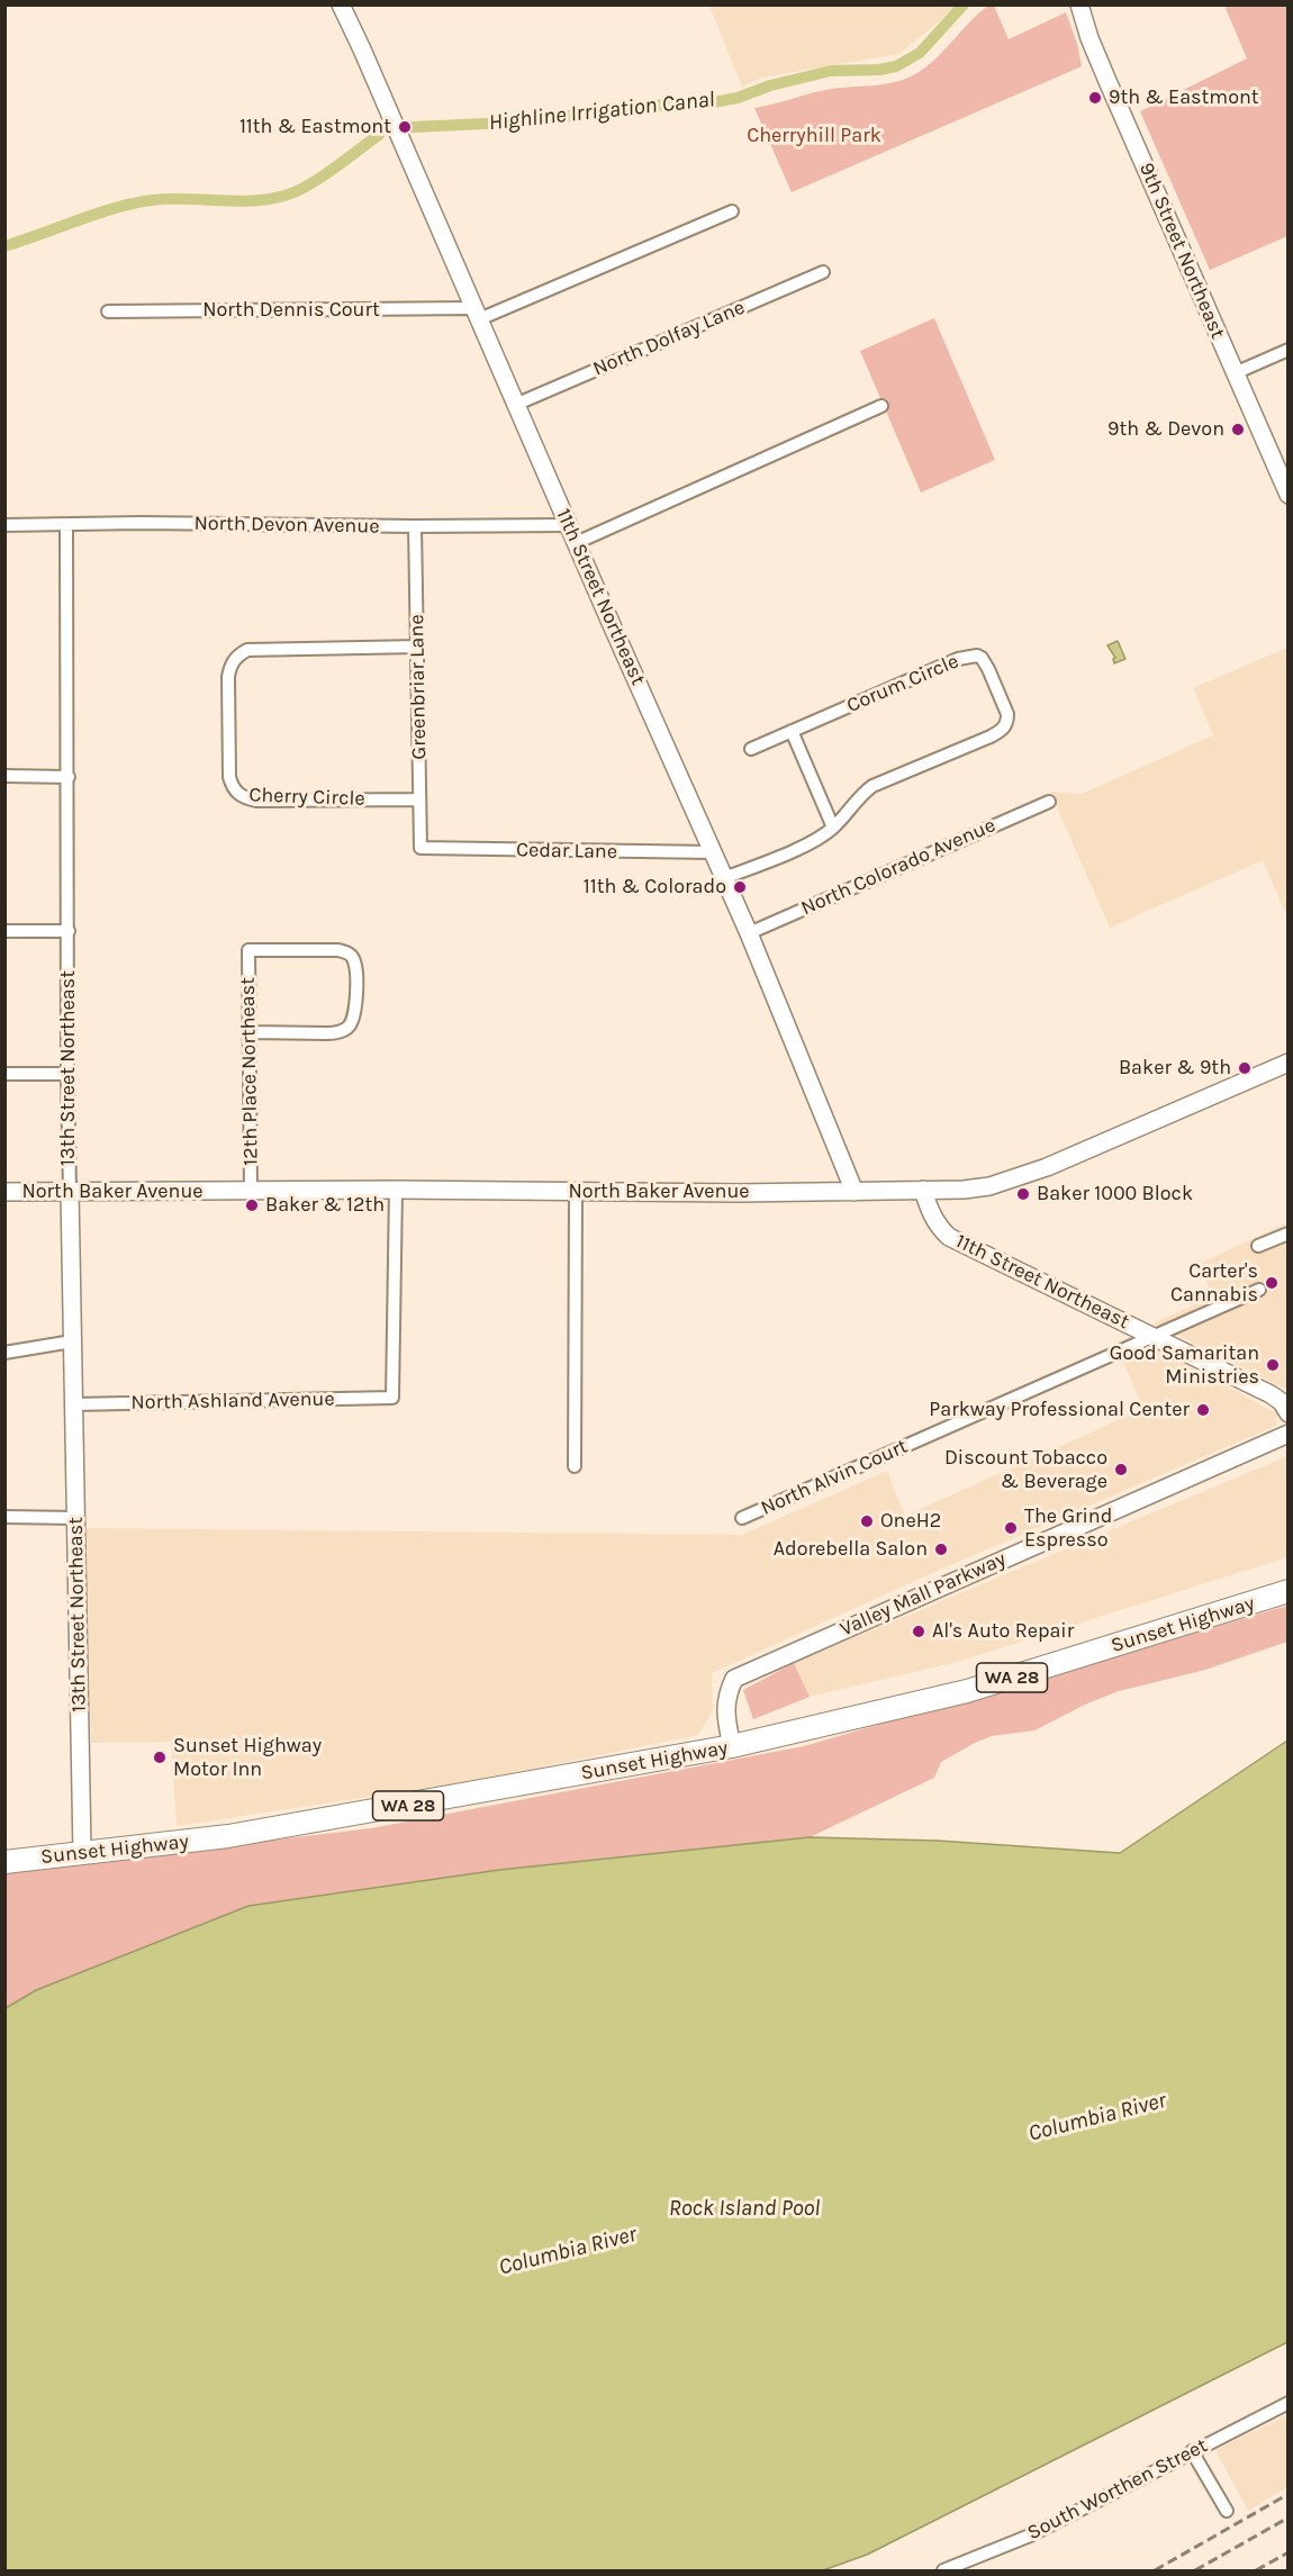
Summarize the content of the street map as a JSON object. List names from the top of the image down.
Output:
{
  "streets": {
    "highway": ["Sunset Highway", "WA 28"],
    "main road": [
      "9th Street Northeast",
      "11th Street Northeast",
      "13th Street Northeast",
      "North Baker Avenue",
      "Valley Mall Parkway"
    ],
    "street": [
      "North Dennis Court",
      "North Dolfay Lane",
      "North Devon Avenue",
      "Corum Circle",
      "Greenbriar Lane",
      "Cherry Circle",
      "Cedar Lane",
      "North Colorado Avenue",
      "12th Place Northeast",
      "North Ashland Avenue",
      "North Alvin Court",
      "South Worthen Street"
    ]
  },
  "crossings": [
    ["North Dennis Court", "11th Street Northeast"],
    ["North Dolfay Lane", "11th Street Northeast"],
    ["North Devon Avenue", "11th Street Northeast"],
    ["North Devon Avenue", "Greenbriar Lane"],
    ["North Devon Avenue", "13th Street Northeast"],
    ["11th Street Northeast", "Corum Circle"],
    ["11th Street Northeast", "Cedar Lane"],
    ["11th Street Northeast", "North Colorado Avenue"],
    ["11th Street Northeast", "North Baker Avenue"],
    ["11th Street Northeast", "North Alvin Court"],
    ["Greenbriar Lane", "Cherry Circle"],
    ["Greenbriar Lane", "Cedar Lane"],
    ["13th Street Northeast", "North Baker Avenue"],
    ["13th Street Northeast", "North Ashland Avenue"],
    ["13th Street Northeast", "Sunset Highway"],
    ["12th Place Northeast", "North Baker Avenue"],
    ["North Baker Avenue", "North Ashland Avenue"],
    ["Valley Mall Parkway", "Sunset Highway"]
  ],
  "water": ["Highline Irrigation Canal", "Columbia River", "Rock Island Pool"],
  "parks": ["Cherryhill Park"],
  "places": [
    "9th & Eastmont",
    "11th & Eastmont",
    "9th & Devon",
    "11th & Colorado",
    "Baker & 9th",
    "Baker 1000 Block",
    "Baker & 12th",
    "Carter's Cannabis",
    "Good Samaritan Ministries",
    "Parkway Professional Center",
    "Discount Tobacco & Beverage",
    "OneH2",
    "The Grind Espresso",
    "Adorebella Salon",
    "Al's Auto Repair",
    "Sunset Highway Motor Inn"
  ]
}
